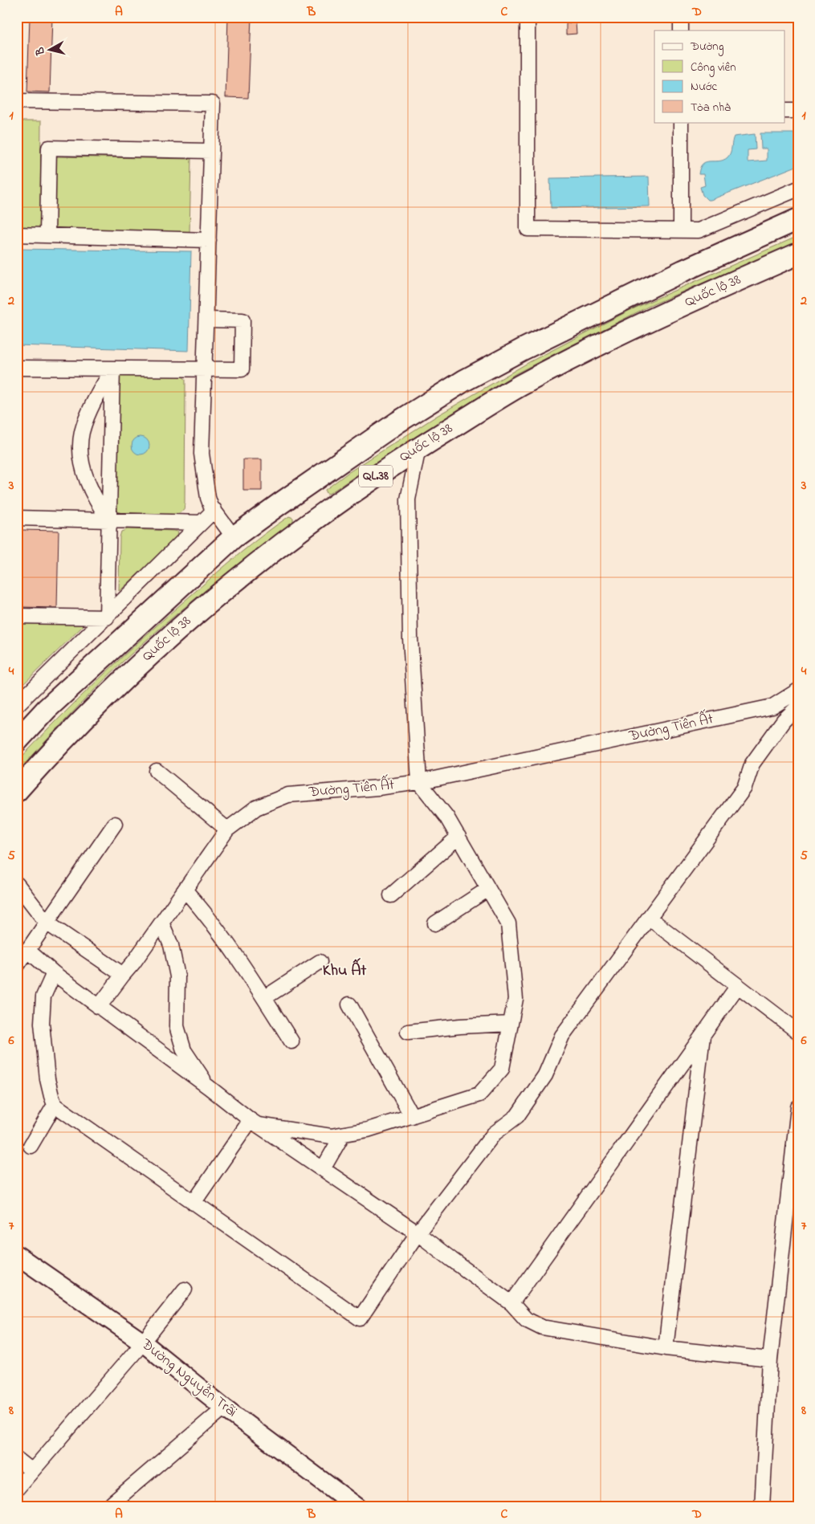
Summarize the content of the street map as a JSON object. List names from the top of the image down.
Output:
{
  "streets": {
    "highway": ["Quốc lộ 38", "QL.38"],
    "main road": ["Đường Nguyễn Trãi"],
    "street": ["Đường Tiên Ất"]
  },
  "districts": ["Khu Ất"],
  "legend": [
    "Đường",
    "Công viên",
    "Nước",
    "Tòa nhà"
  ],
  "north": "left",
  "grid": {
    "columns": [
      "A",
      "B",
      "C",
      "D"
    ],
    "rows": [
      "1",
      "2",
      "3",
      "4",
      "5",
      "6",
      "7",
      "8"
    ]
  }
}
